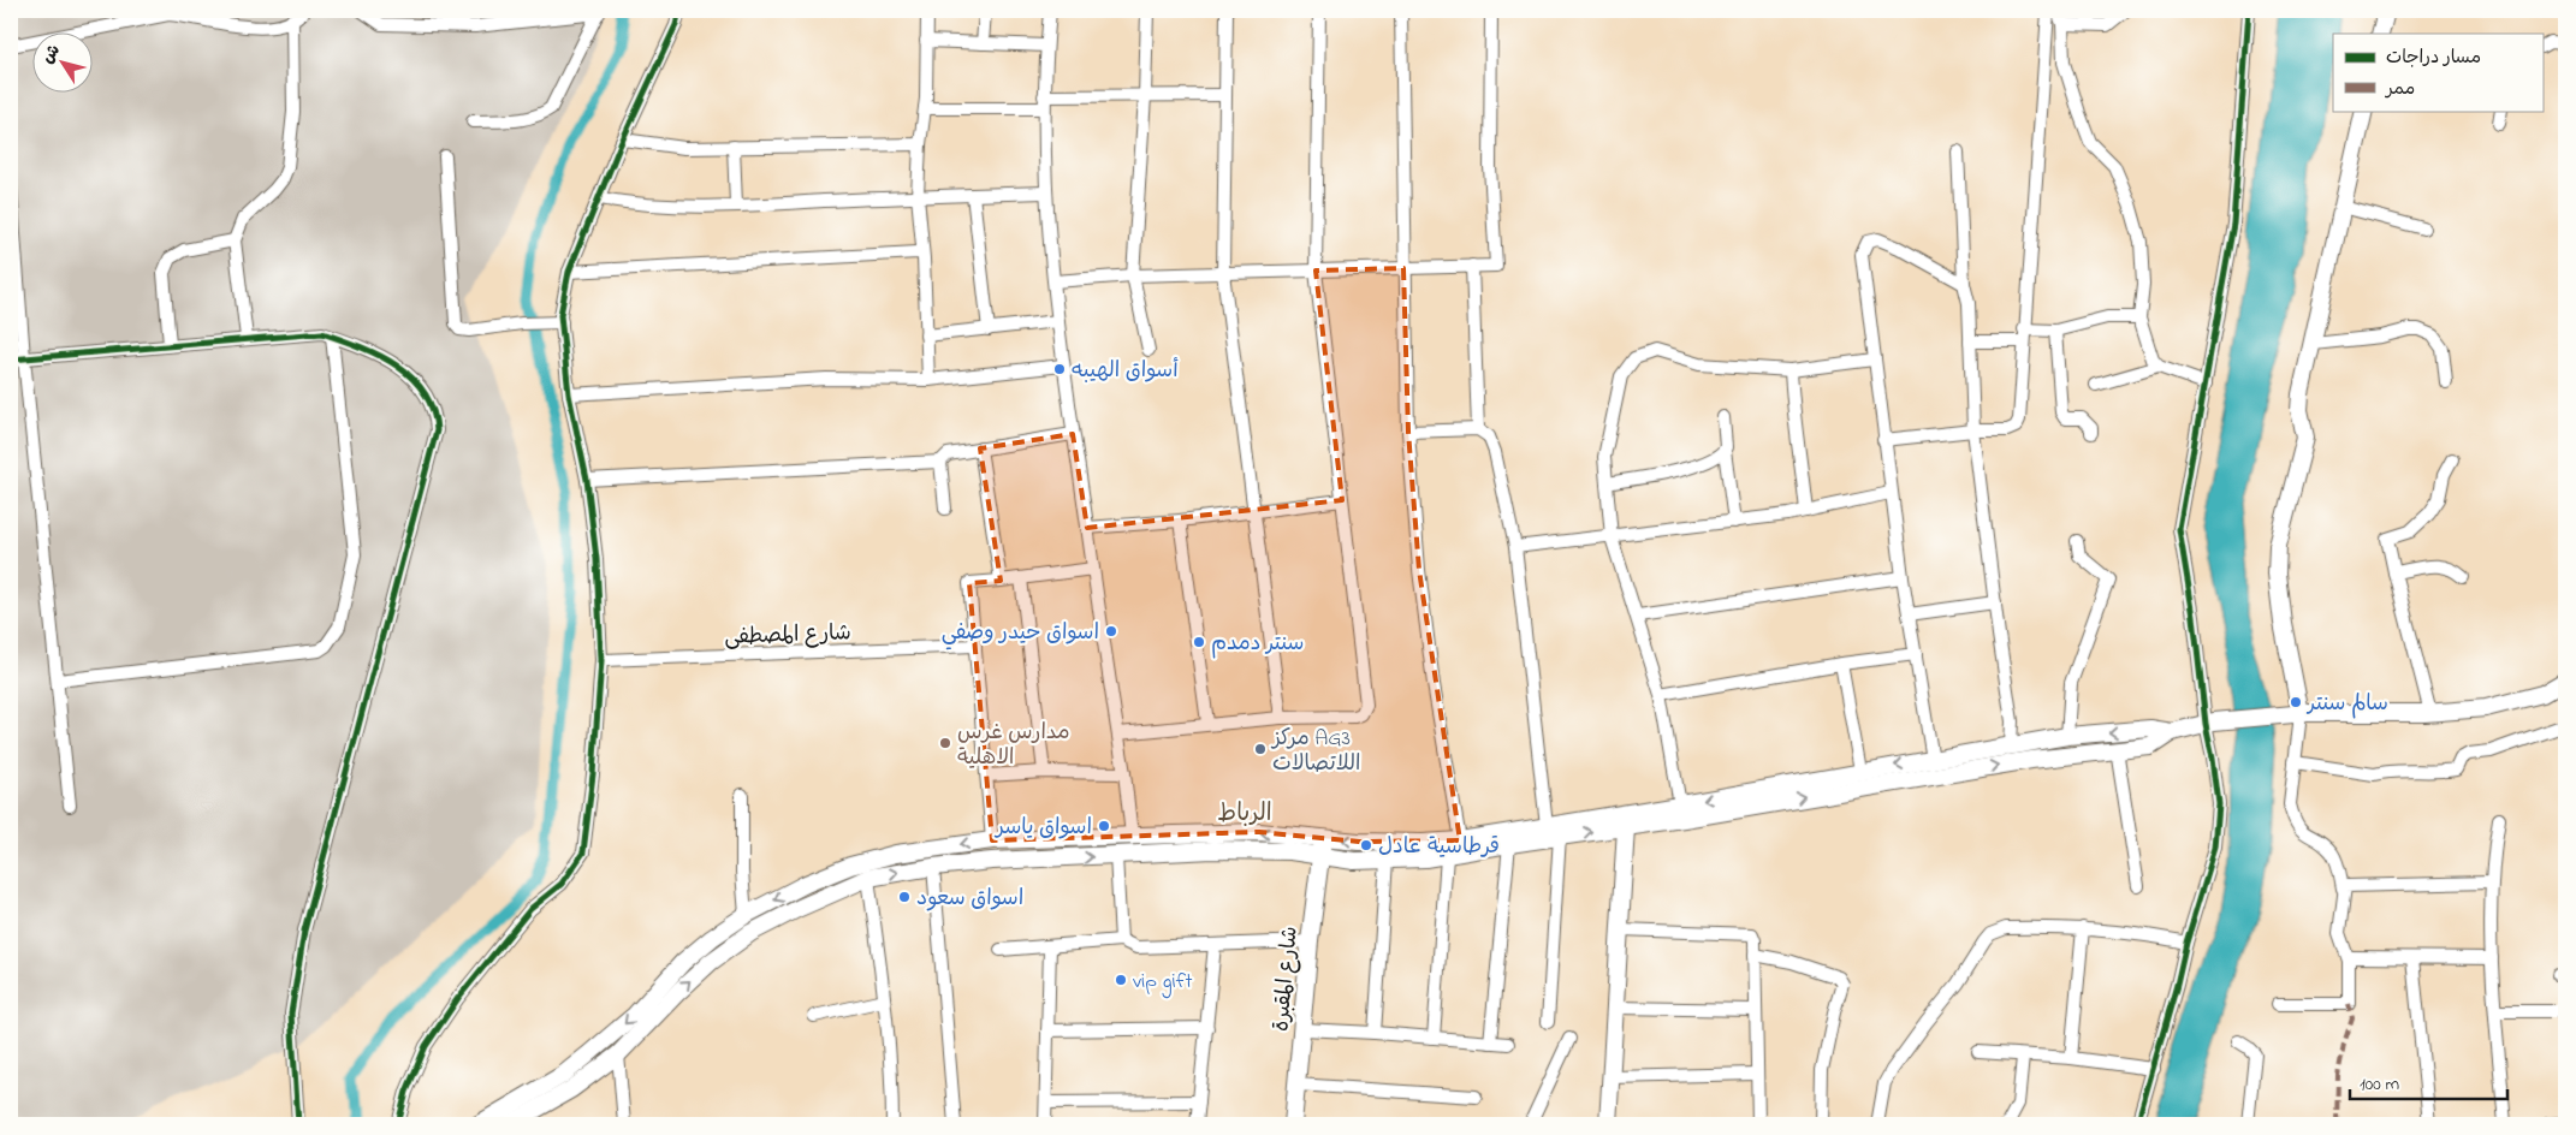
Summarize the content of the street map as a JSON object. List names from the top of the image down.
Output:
{
  "streets": {
    "street": ["شارع المصطفى", "شارع المقبرة"]
  },
  "districts": ["الرباط"],
  "places": [
    "أسواق الهيبه",
    "اسواق حيدر وصفي",
    "سنتر دمدم",
    "سالم سنتر",
    "مدارس غرس الاهلية",
    "مركز AG3 اللاتصالات",
    "اسواق ياسر",
    "قرطاسية عادل",
    "اسواق سعود",
    "vip gift"
  ],
  "legend": ["مسار دراجات", "ممر"],
  "scale_bar": "100 m",
  "north": "top left"
}
